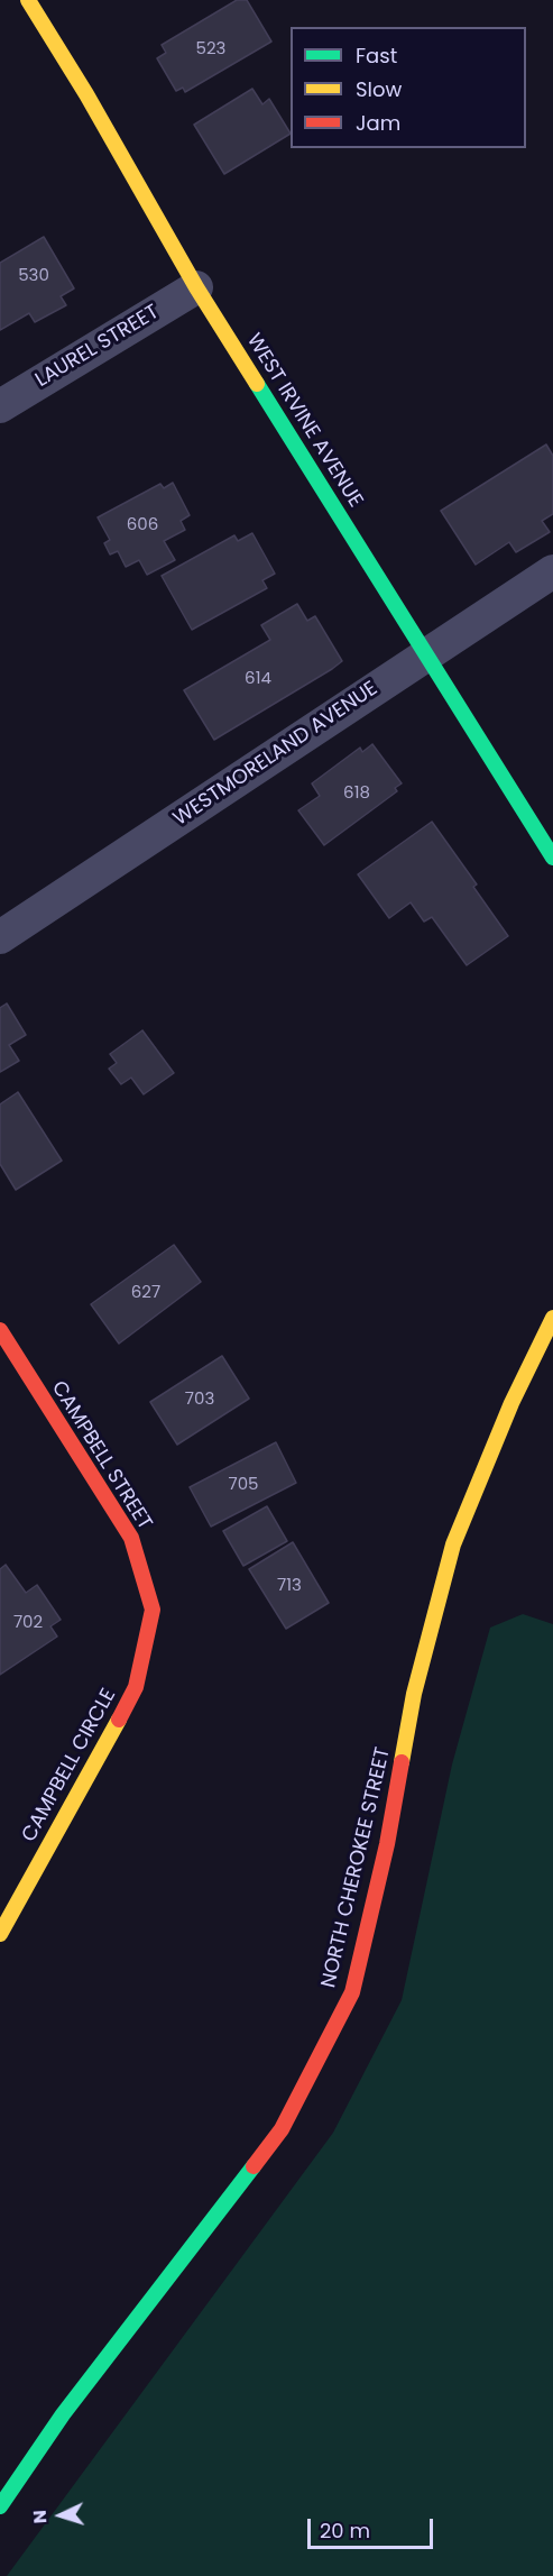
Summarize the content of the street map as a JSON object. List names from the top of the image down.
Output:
{
  "streets": {
    "street": [
      "LAUREL STREET",
      "WEST IRVINE AVENUE",
      "WESTMORELAND AVENUE",
      "CAMPBELL STREET",
      "CAMPBELL CIRCLE",
      "NORTH CHEROKEE STREET"
    ]
  },
  "crossings": [
    ["LAUREL STREET", "WEST IRVINE AVENUE"],
    ["WEST IRVINE AVENUE", "WESTMORELAND AVENUE"],
    ["CAMPBELL STREET", "CAMPBELL CIRCLE"]
  ],
  "house_numbers": [
    "523",
    "530",
    "606",
    "614",
    "618",
    "627",
    "703",
    "705",
    "713",
    "702"
  ],
  "legend": ["Fast", "Slow", "Jam"],
  "scale_bar": "20 m",
  "north": "left"
}
